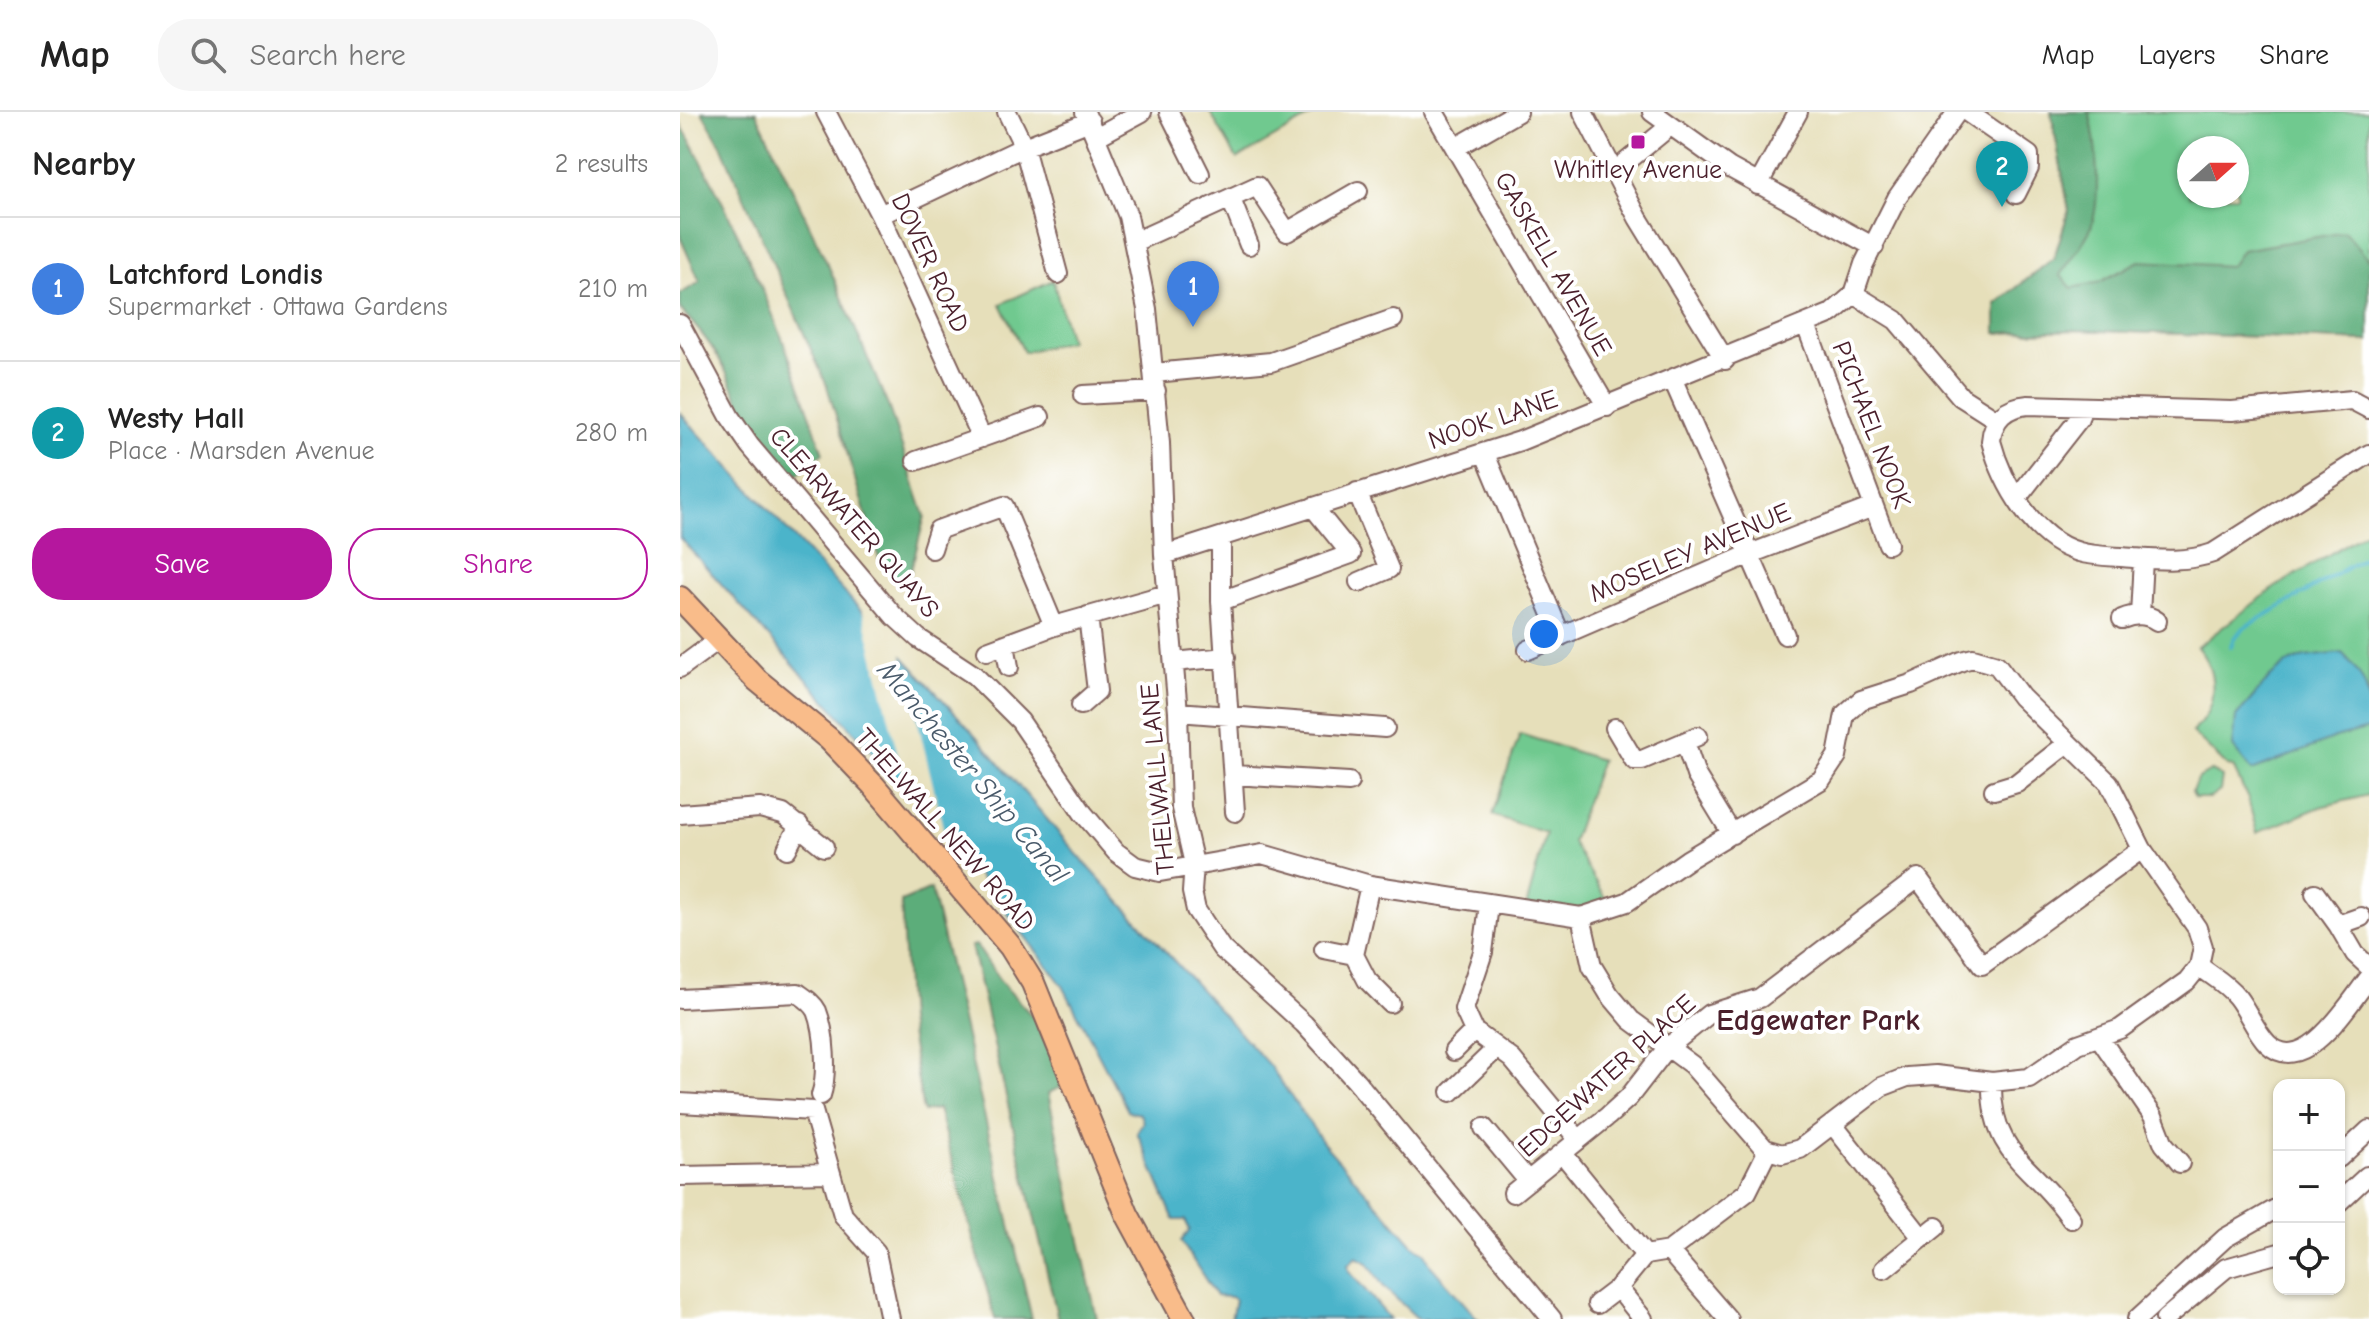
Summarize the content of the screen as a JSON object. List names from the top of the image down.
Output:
{
  "streets": {
    "main road": ["THELWALL NEW ROAD"],
    "street": [
      "DOVER ROAD",
      "GASKELL AVENUE",
      "NOOK LANE",
      "PICHAEL NOOK",
      "CLEARWATER QUAYS",
      "MOSELEY AVENUE",
      "THELWALL LANE",
      "EDGEWATER PLACE"
    ]
  },
  "crossings": [
    ["GASKELL AVENUE", "NOOK LANE"],
    ["NOOK LANE", "PICHAEL NOOK"],
    ["NOOK LANE", "THELWALL LANE"],
    ["PICHAEL NOOK", "MOSELEY AVENUE"],
    ["CLEARWATER QUAYS", "THELWALL LANE"]
  ],
  "districts": ["Edgewater Park"],
  "water": ["Manchester Ship Canal"],
  "places": {
    "transit": ["Whitley Avenue"]
  },
  "north": "right",
  "page": {
    "header": "Map",
    "search": "Search here",
    "nav": ["Map", "Layers", "Share"],
    "heading": ["Nearby", "2 results"],
    "pins": ["2", "1"],
    "list": [
      {
        "mark": "1",
        "name": "Latchford Londis",
        "note": "Supermarket · Ottawa Gardens",
        "value": "210 m"
      },
      {
        "mark": "2",
        "name": "Westy Hall",
        "note": "Place · Marsden Avenue",
        "value": "280 m"
      }
    ],
    "buttons": ["Save", "Share"],
    "map_buttons": ["+", "−"]
  }
}
